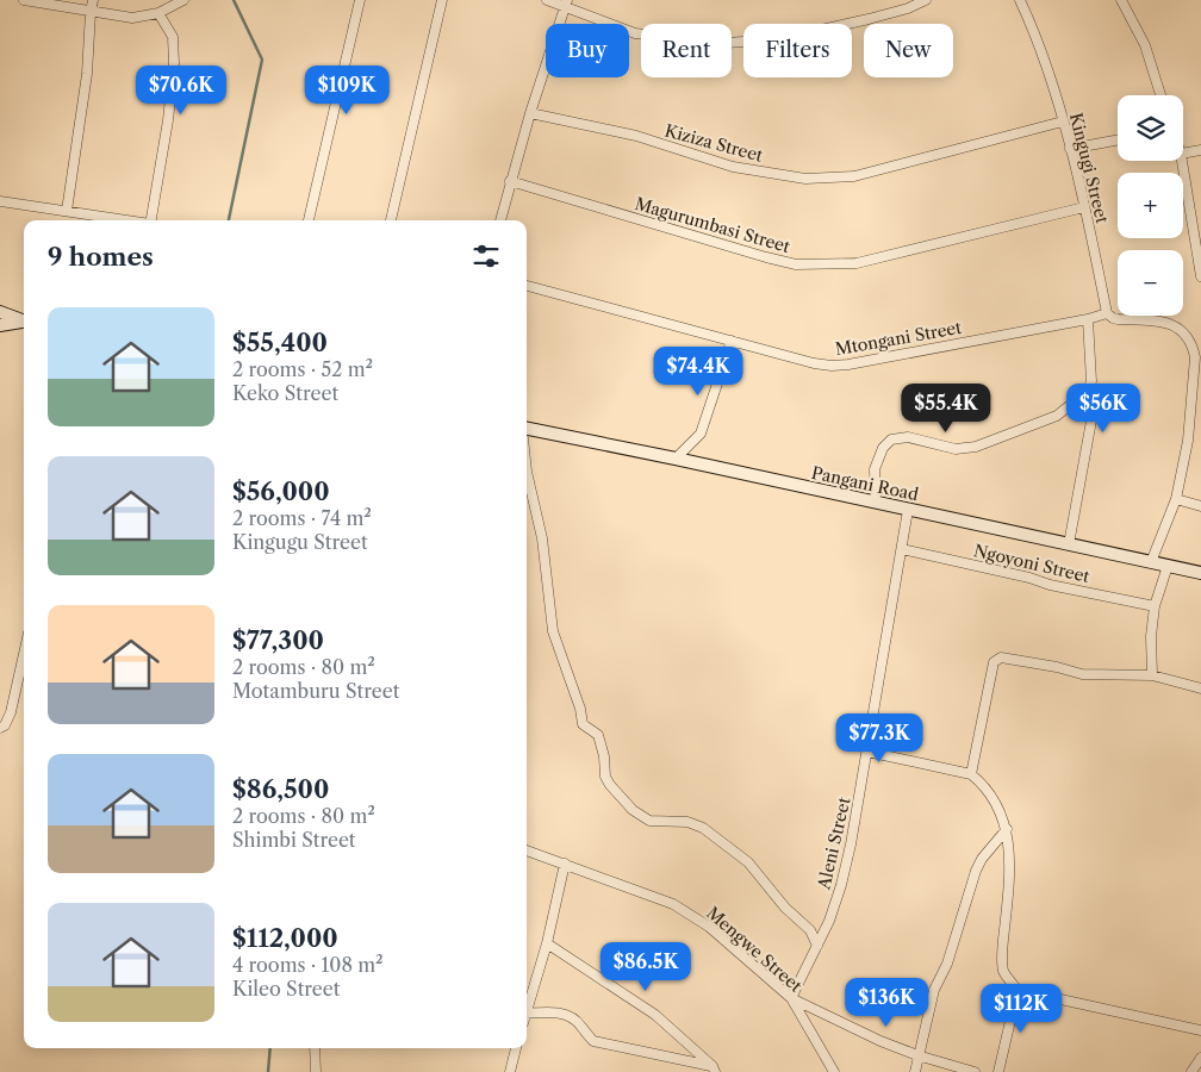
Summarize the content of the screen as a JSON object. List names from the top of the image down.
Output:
{
  "streets": {
    "main road": ["Pangani Road"],
    "street": [
      "Kiziza Street",
      "Kingugi Street",
      "Magurumbasi Street",
      "Mtongani Street",
      "Ngoyoni Street",
      "Aleni Street",
      "Mengwe Street"
    ]
  },
  "crossings": [
    ["Kiziza Street", "Kingugi Street"],
    ["Kingugi Street", "Magurumbasi Street"],
    ["Kingugi Street", "Mtongani Street"],
    ["Pangani Road", "Aleni Street"],
    ["Ngoyoni Street", "Aleni Street"],
    ["Aleni Street", "Mengwe Street"]
  ],
  "page": {
    "chip": [
      "Buy",
      "Rent",
      "Filters",
      "New"
    ],
    "price": [
      "$70.6K",
      "$109K",
      "$74.4K",
      "$55.4K",
      "$56K",
      "$77.3K",
      "$86.5K",
      "$136K",
      "$112K"
    ],
    "map_buttons": ["+", "−"],
    "heading": "9 homes",
    "list": [
      {
        "name": "$55,400",
        "note": "2 rooms · 52 m² · Keko Street"
      },
      {
        "name": "$56,000",
        "note": "2 rooms · 74 m² · Kingugu Street"
      },
      {
        "name": "$77,300",
        "note": "2 rooms · 80 m² · Motamburu Street"
      },
      {
        "name": "$86,500",
        "note": "2 rooms · 80 m² · Shimbi Street"
      },
      {
        "name": "$112,000",
        "note": "4 rooms · 108 m² · Kileo Street"
      }
    ]
  }
}
